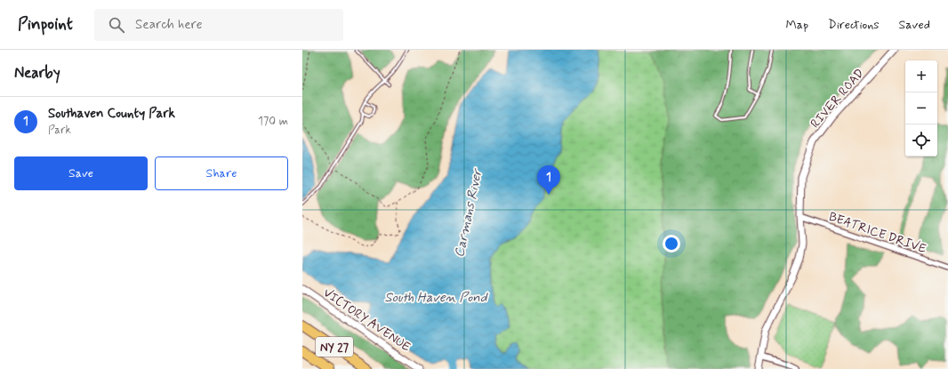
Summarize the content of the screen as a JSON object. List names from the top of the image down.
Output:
{
  "streets": {
    "highway": ["NY 27"],
    "street": ["RIVER ROAD", "BEATRICE DRIVE", "VICTORY AVENUE"]
  },
  "crossings": [
    ["RIVER ROAD", "BEATRICE DRIVE"]
  ],
  "water": ["Carmans River", "South Haven Pond"],
  "page": {
    "header": "Pinpoint",
    "search": "Search here",
    "nav": ["Map", "Directions", "Saved"],
    "heading": "Nearby",
    "map_buttons": ["+", "−"],
    "list": [
      {
        "mark": "1",
        "name": "Southaven County Park",
        "note": "Park",
        "value": "170 m"
      }
    ],
    "buttons": ["Save", "Share"],
    "pins": "1"
  }
}
